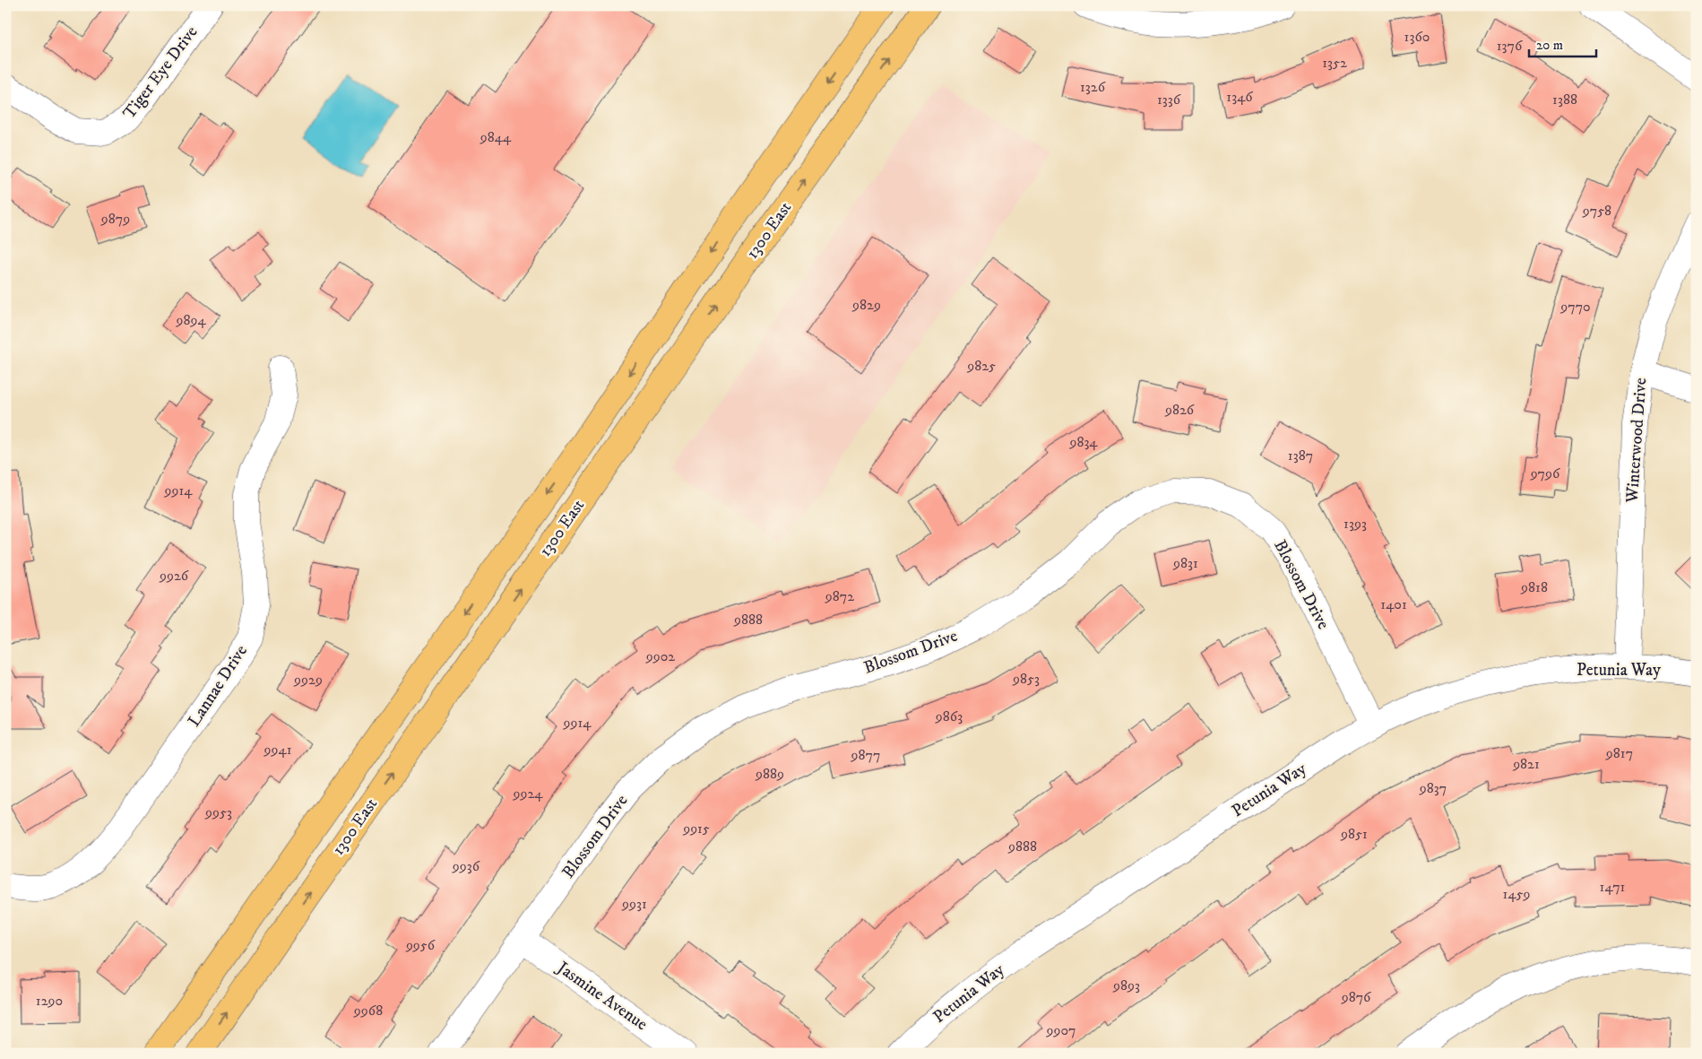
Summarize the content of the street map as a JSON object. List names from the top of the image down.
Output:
{
  "streets": {
    "main road": ["1300 East"],
    "street": [
      "Tiger Eye Drive",
      "Winterwood Drive",
      "Blossom Drive",
      "Petunia Way",
      "Lannae Drive",
      "Jasmine Avenue"
    ]
  },
  "crossings": [
    ["Winterwood Drive", "Petunia Way"],
    ["Blossom Drive", "Petunia Way"],
    ["Blossom Drive", "Jasmine Avenue"]
  ],
  "house_numbers": [
    "1360",
    "1376",
    "1352",
    "1326",
    "1346",
    "1336",
    "1388",
    "9844",
    "9758",
    "9879",
    "9829",
    "9770",
    "9894",
    "9825",
    "9826",
    "9834",
    "1387",
    "9796",
    "9914",
    "1393",
    "9831",
    "9926",
    "9818",
    "9872",
    "1401",
    "9888",
    "9902",
    "9853",
    "9929",
    "9863",
    "9914",
    "9941",
    "9817",
    "9877",
    "9821",
    "9889",
    "9837",
    "9924",
    "9953",
    "9915",
    "9851",
    "9888",
    "9936",
    "1471",
    "1459",
    "9931",
    "9956",
    "9893",
    "9876",
    "1290",
    "9968",
    "9907"
  ],
  "scale_bar": "20 m"
}
